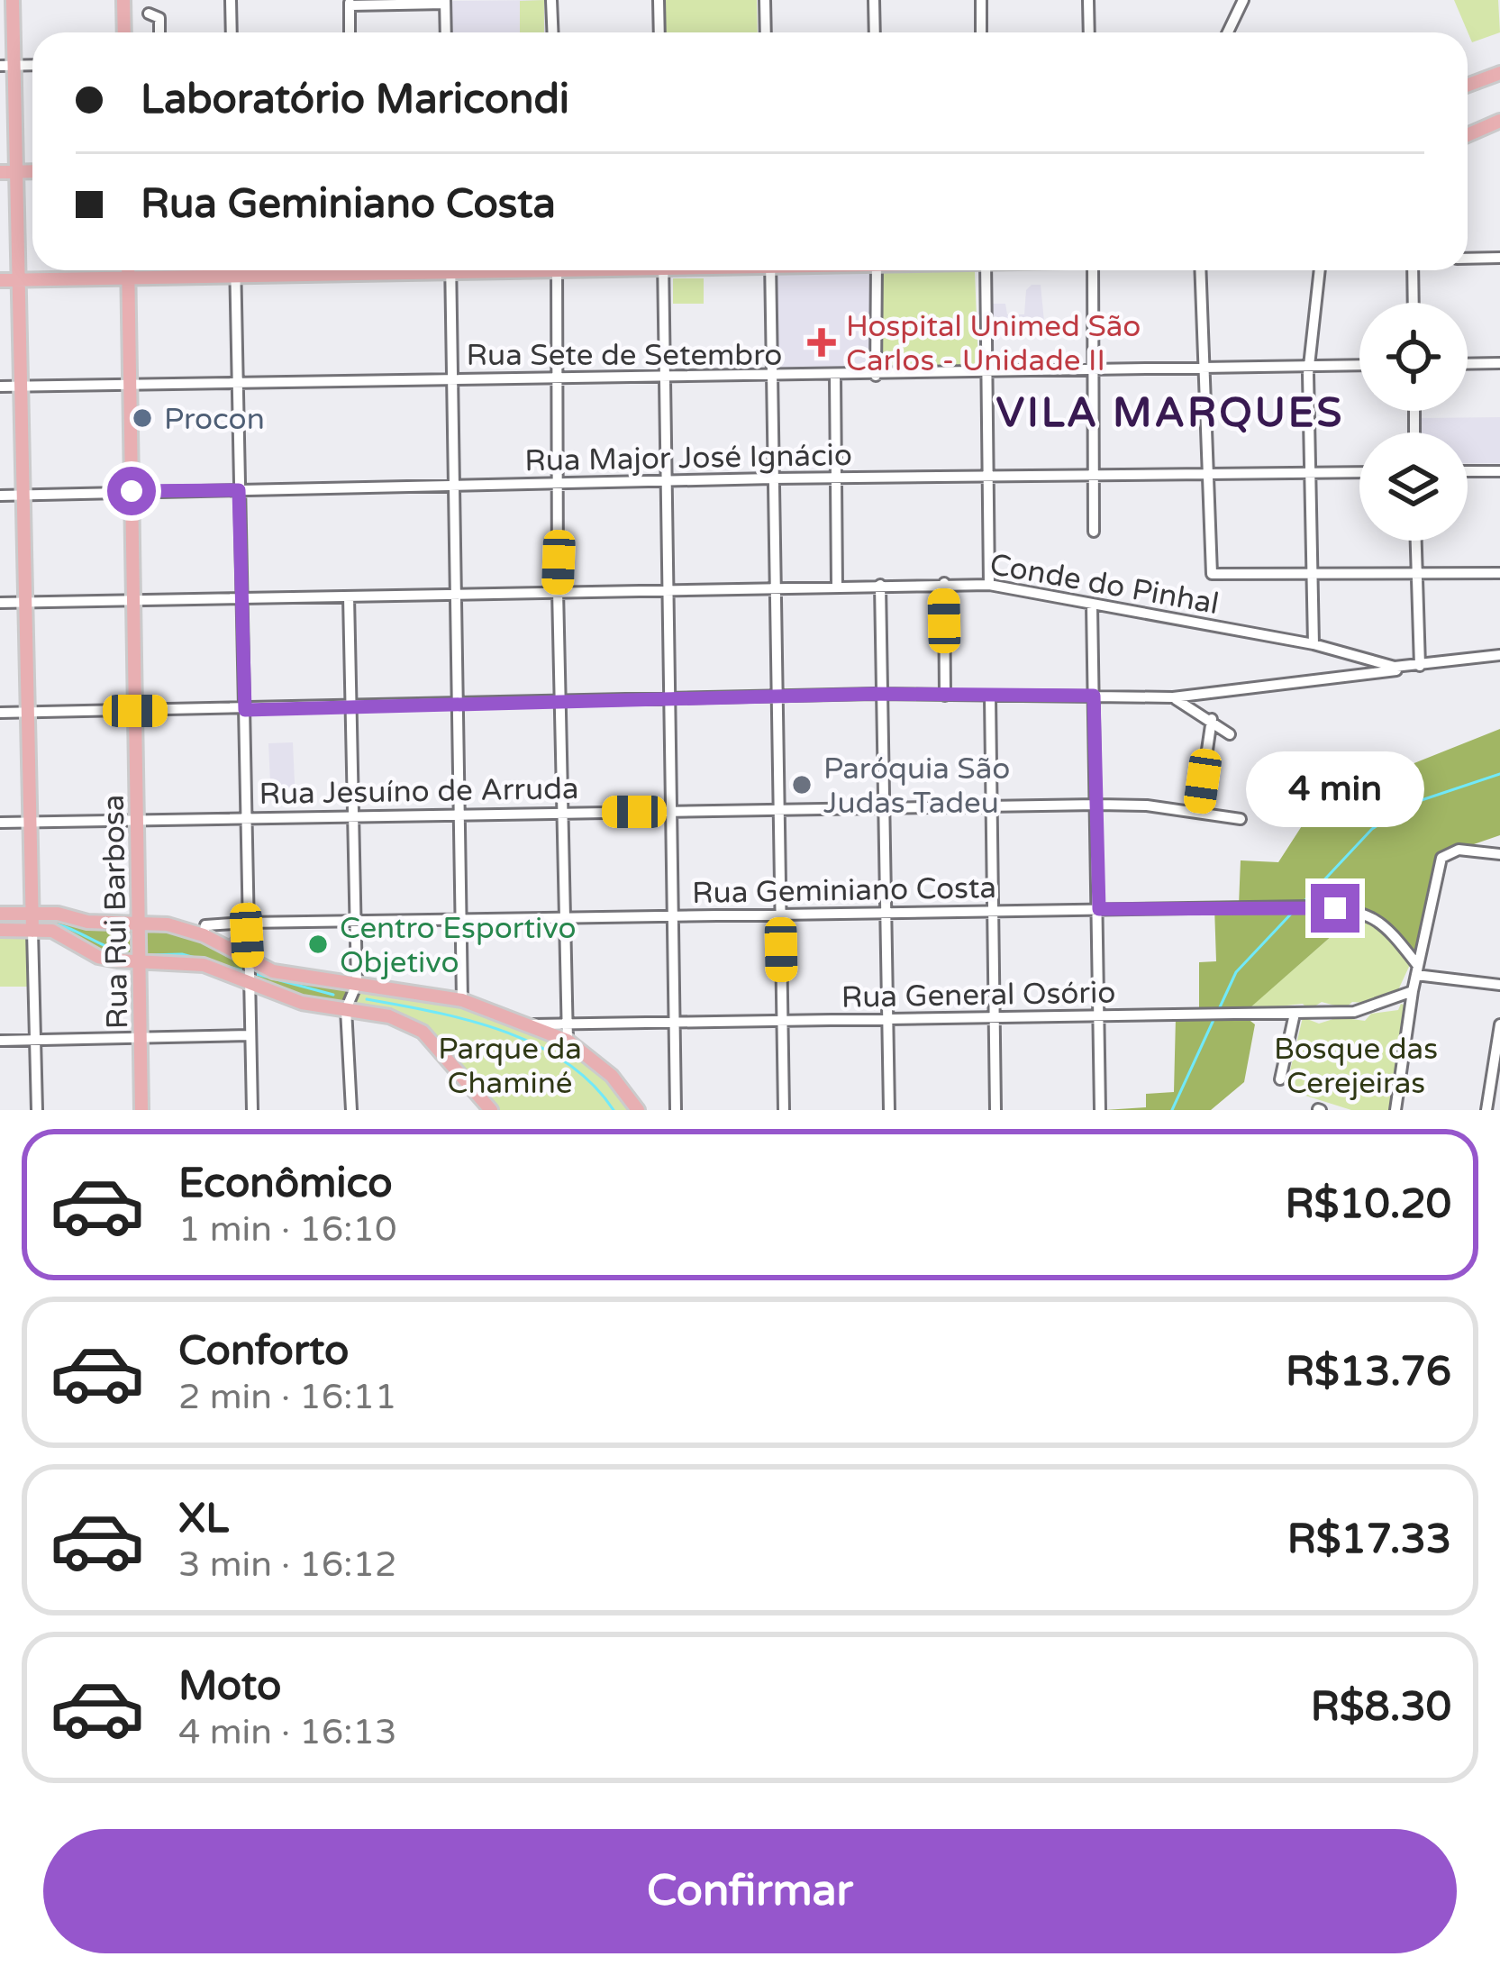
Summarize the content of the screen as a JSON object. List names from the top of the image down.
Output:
{
  "streets": {
    "main road": ["Rua Rui Barbosa"],
    "street": [
      "Rua Sete de Setembro",
      "Rua Major José Ignácio",
      "Conde do Pinhal",
      "Rua Jesuíno de Arruda",
      "Rua Geminiano Costa",
      "Rua General Osório"
    ]
  },
  "crossings": [
    ["Rua Sete de Setembro", "Rua Rui Barbosa"],
    ["Rua Major José Ignácio", "Rua Rui Barbosa"],
    ["Conde do Pinhal", "Rua Rui Barbosa"],
    ["Rua Jesuíno de Arruda", "Rua Rui Barbosa"]
  ],
  "districts": ["VILA MARQUES"],
  "parks": ["Parque da Chaminé", "Bosque das Cerejeiras"],
  "places": {
    "health": ["Hospital Unimed São Carlos - Unidade II"],
    "other": ["Procon", "Paróquia São Judas Tadeu", "Centro Esportivo Objetivo"]
  },
  "page": {
    "banner": ["Laboratório Maricondi", "Rua Geminiano Costa"],
    "bubble": "4 min",
    "list": [
      {
        "name": "Econômico",
        "note": "1 min · 16:10",
        "value": "R$10.20"
      },
      {
        "name": "Conforto",
        "note": "2 min · 16:11",
        "value": "R$13.76"
      },
      {
        "name": "XL",
        "note": "3 min · 16:12",
        "value": "R$17.33"
      },
      {
        "name": "Moto",
        "note": "4 min · 16:13",
        "value": "R$8.30"
      }
    ],
    "buttons": "Confirmar"
  }
}
